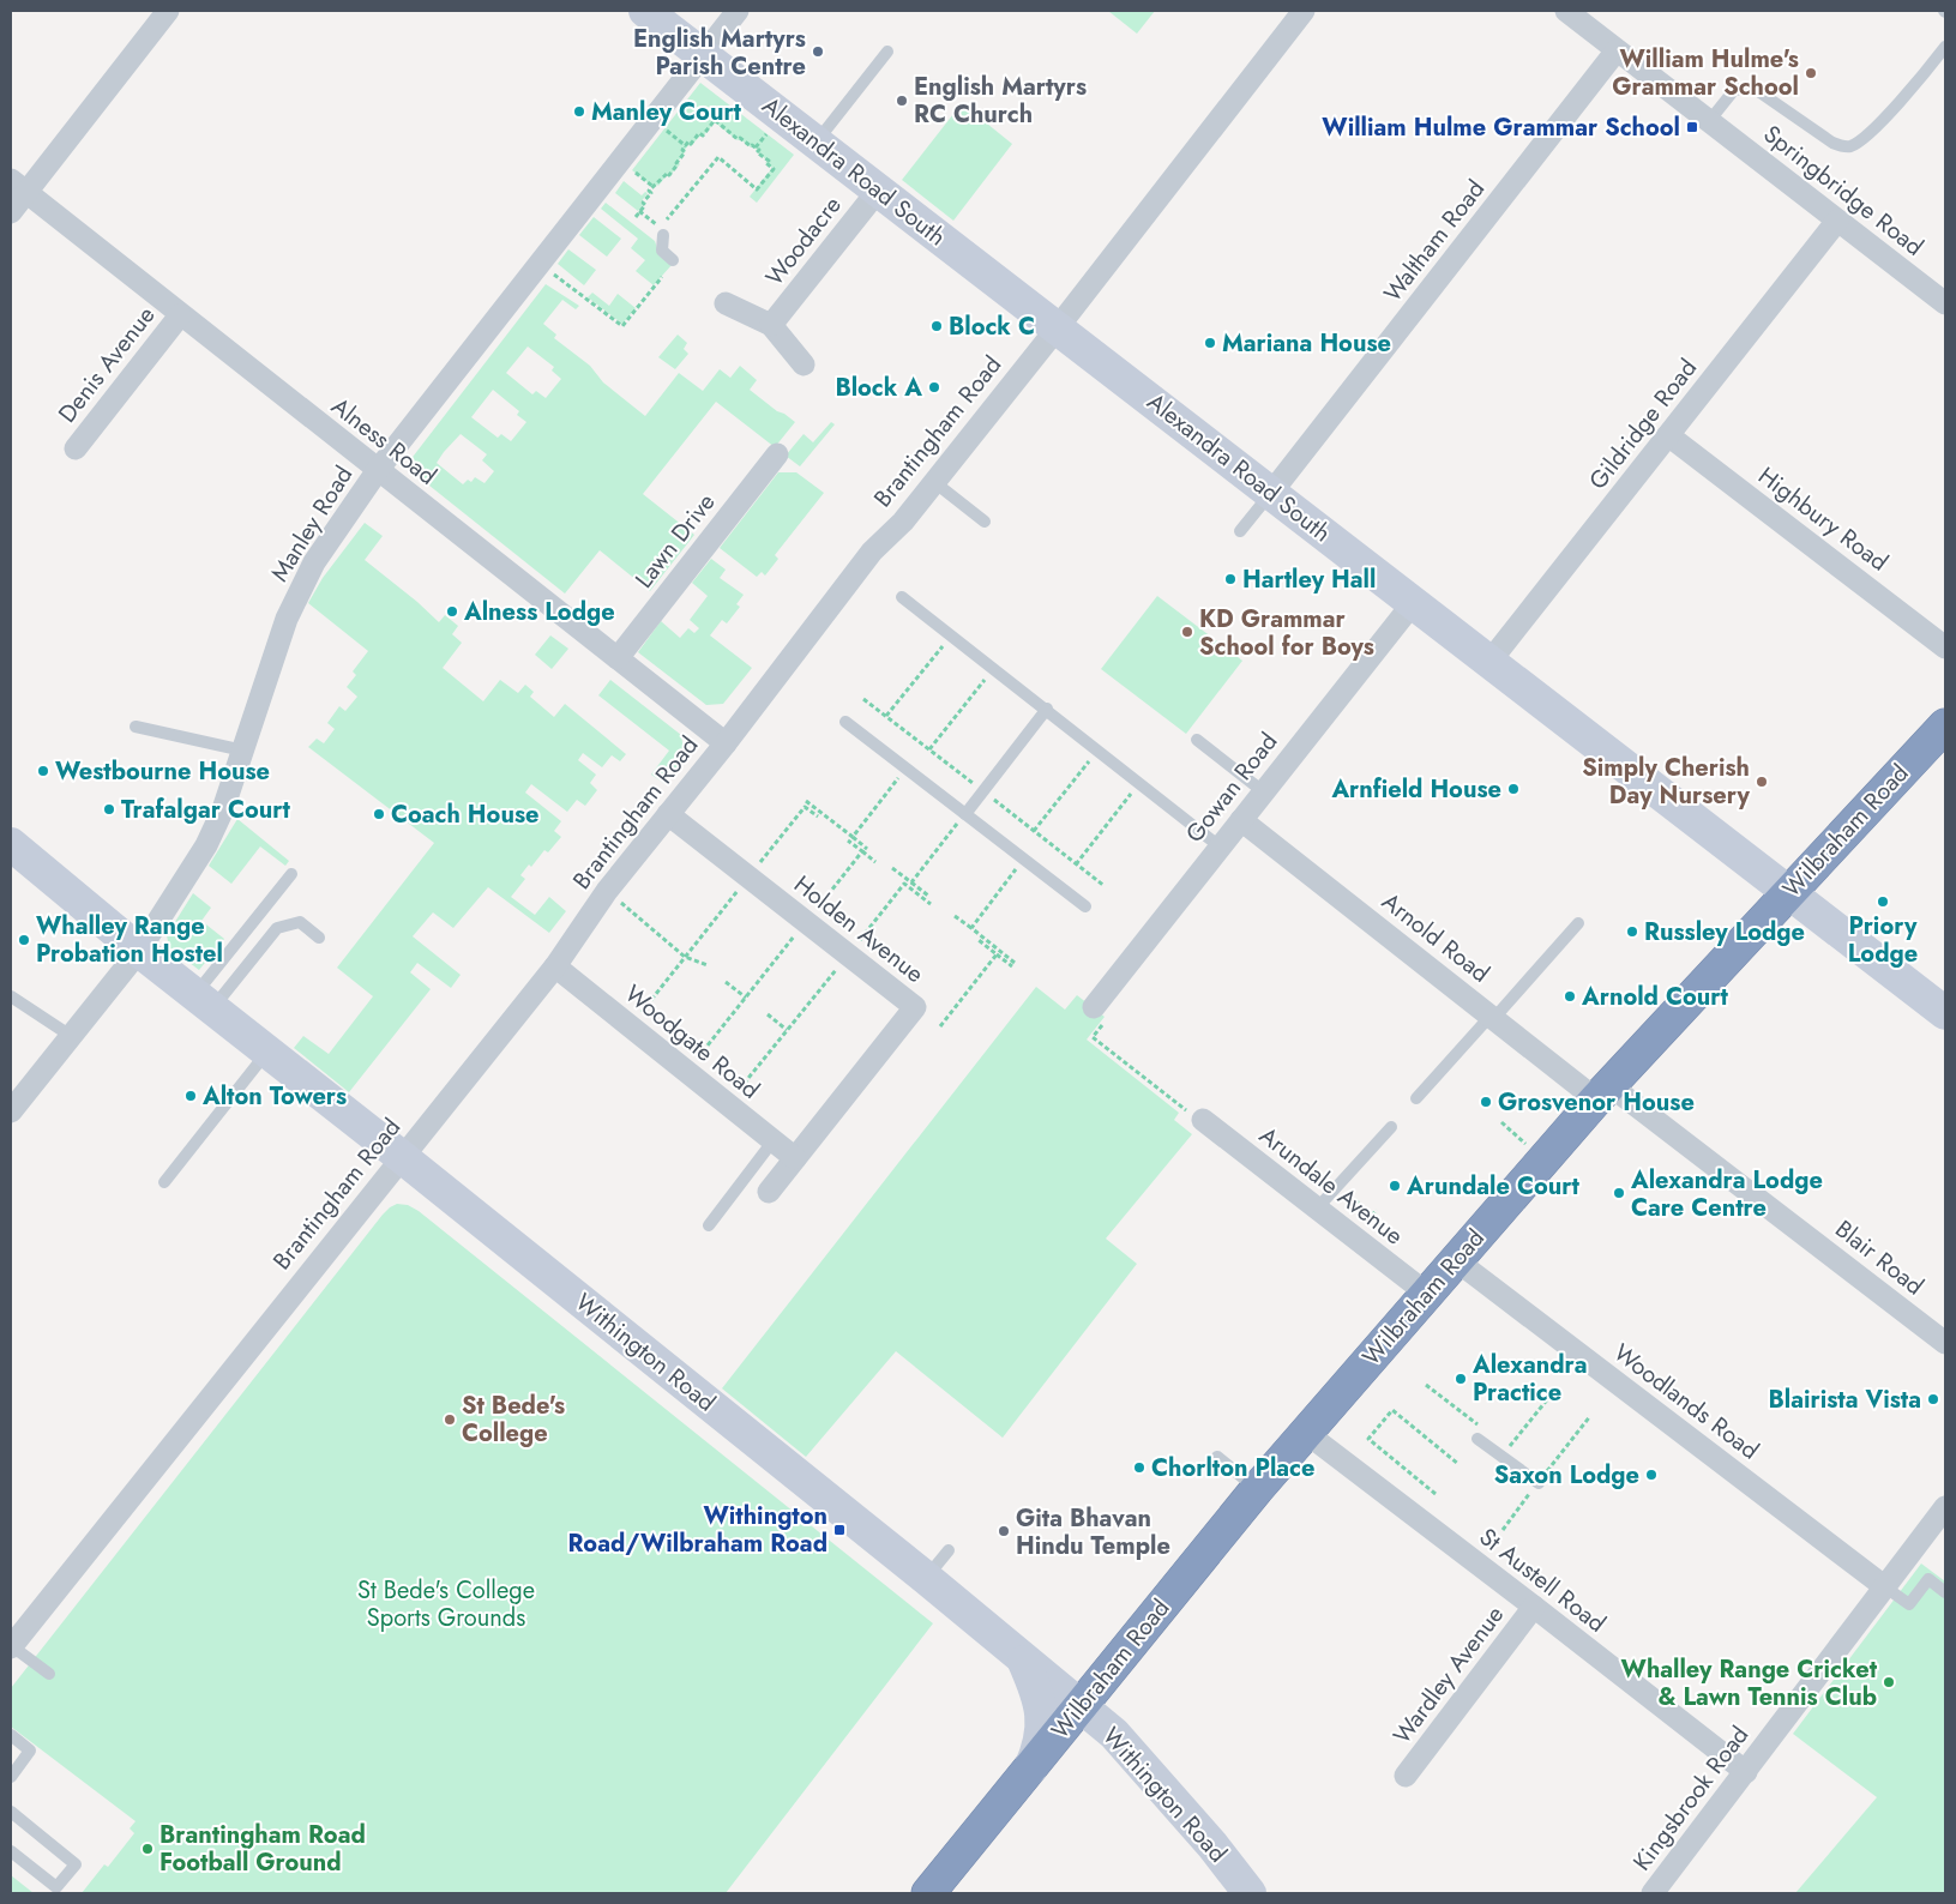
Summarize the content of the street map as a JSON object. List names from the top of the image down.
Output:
{
  "streets": {
    "highway": ["Wilbraham Road"],
    "street": [
      "Alexandra Road South",
      "Springbridge Road",
      "Woodacre",
      "Waltham Road",
      "Denis Avenue",
      "Gildridge Road",
      "Brantingham Road",
      "Alness Road",
      "Highbury Road",
      "Manley Road",
      "Lawn Drive",
      "Gowan Road",
      "Holden Avenue",
      "Arnold Road",
      "Woodgate Road",
      "Arundale Avenue",
      "Blair Road",
      "Withington Road",
      "Woodlands Road",
      "St Austell Road",
      "Wardley Avenue",
      "Kingsbrook Road"
    ]
  },
  "crossings": [
    ["Alexandra Road South", "Woodacre"],
    ["Alexandra Road South", "Waltham Road"],
    ["Alexandra Road South", "Gildridge Road"],
    ["Alexandra Road South", "Brantingham Road"],
    ["Alexandra Road South", "Manley Road"],
    ["Alexandra Road South", "Gowan Road"],
    ["Alexandra Road South", "Wilbraham Road"],
    ["Springbridge Road", "Waltham Road"],
    ["Springbridge Road", "Gildridge Road"],
    ["Denis Avenue", "Alness Road"],
    ["Gildridge Road", "Highbury Road"],
    ["Brantingham Road", "Alness Road"],
    ["Brantingham Road", "Holden Avenue"],
    ["Brantingham Road", "Woodgate Road"],
    ["Brantingham Road", "Withington Road"],
    ["Alness Road", "Manley Road"],
    ["Alness Road", "Lawn Drive"],
    ["Manley Road", "Withington Road"],
    ["Gowan Road", "Arnold Road"],
    ["Wilbraham Road", "Arnold Road"],
    ["Wilbraham Road", "Arundale Avenue"],
    ["Wilbraham Road", "Blair Road"],
    ["Wilbraham Road", "Withington Road"],
    ["Wilbraham Road", "Woodlands Road"],
    ["Wilbraham Road", "St Austell Road"],
    ["Holden Avenue", "Woodgate Road"],
    ["Arnold Road", "Blair Road"],
    ["Woodlands Road", "Kingsbrook Road"],
    ["St Austell Road", "Wardley Avenue"],
    ["St Austell Road", "Kingsbrook Road"]
  ],
  "parks": ["St Bede's College Sports Grounds"],
  "places": {
    "other": [
      "English Martyrs Parish Centre",
      "William Hulme's Grammar School",
      "English Martyrs RC Church",
      "Manley Court",
      "Block C",
      "Mariana House",
      "Block A",
      "Hartley Hall",
      "Alness Lodge",
      "KD Grammar School for Boys",
      "Westbourne House",
      "Simply Cherish Day Nursery",
      "Arnfield House",
      "Trafalgar Court",
      "Coach House",
      "Priory Lodge",
      "Russley Lodge",
      "Whalley Range Probation Hostel",
      "Arnold Court",
      "Alton Towers",
      "Grosvenor House",
      "Arundale Court",
      "Alexandra Lodge Care Centre",
      "Alexandra Practice",
      "Blairista Vista",
      "St Bede's College",
      "Chorlton Place",
      "Saxon Lodge",
      "Gita Bhavan Hindu Temple",
      "Whalley Range Cricket & Lawn Tennis Club",
      "Brantingham Road Football Ground"
    ],
    "transit": ["William Hulme Grammar School", "Withington Road/Wilbraham Road"]
  }
}
